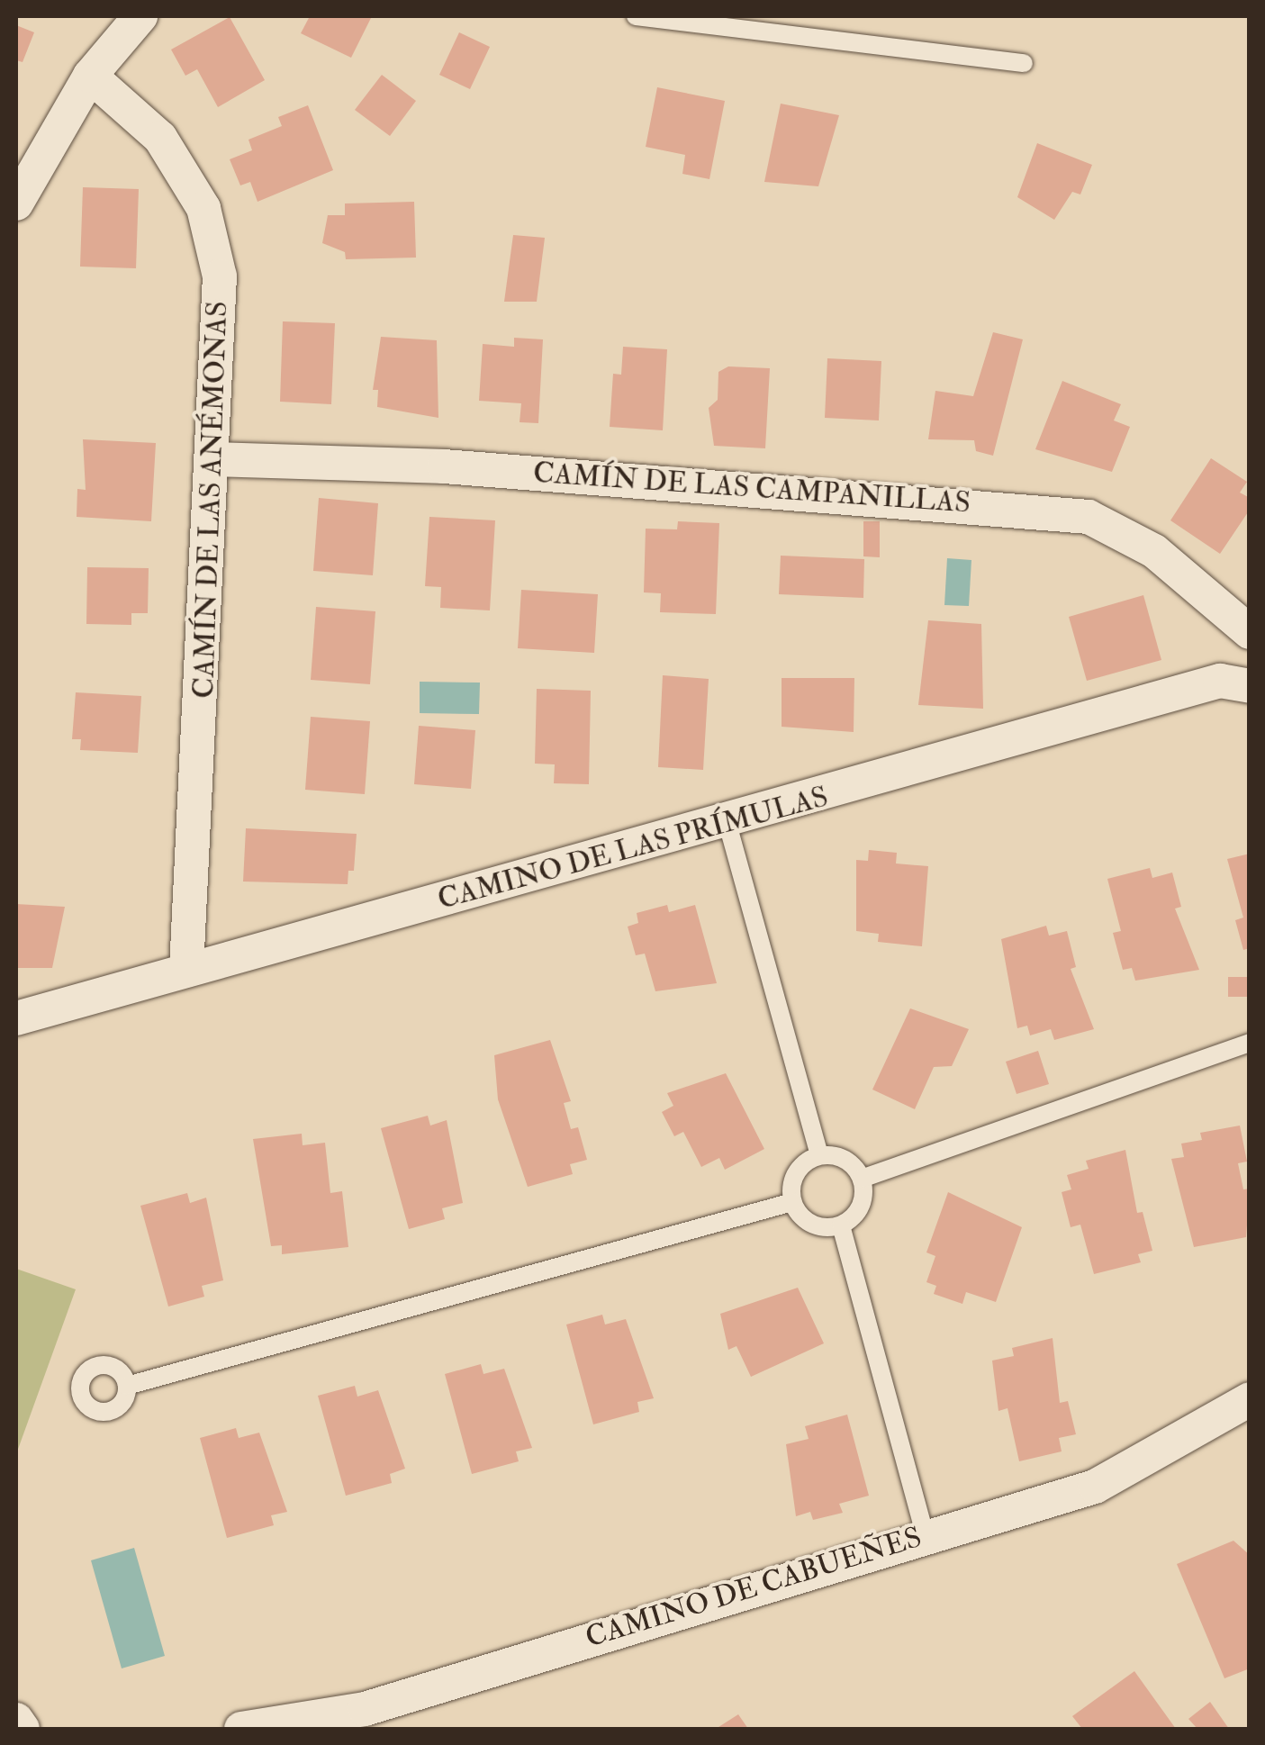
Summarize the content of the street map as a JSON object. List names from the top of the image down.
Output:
{
  "streets": {
    "street": [
      "CAMÍN DE LAS CAMPANILLAS",
      "CAMÍN DE LAS ANÉMONAS",
      "CAMINO DE LAS PRÍMULAS",
      "CAMINO DE CABUEÑES"
    ]
  },
  "crossings": [
    ["CAMÍN DE LAS CAMPANILLAS", "CAMÍN DE LAS ANÉMONAS"],
    ["CAMÍN DE LAS ANÉMONAS", "CAMINO DE LAS PRÍMULAS"]
  ]
}
